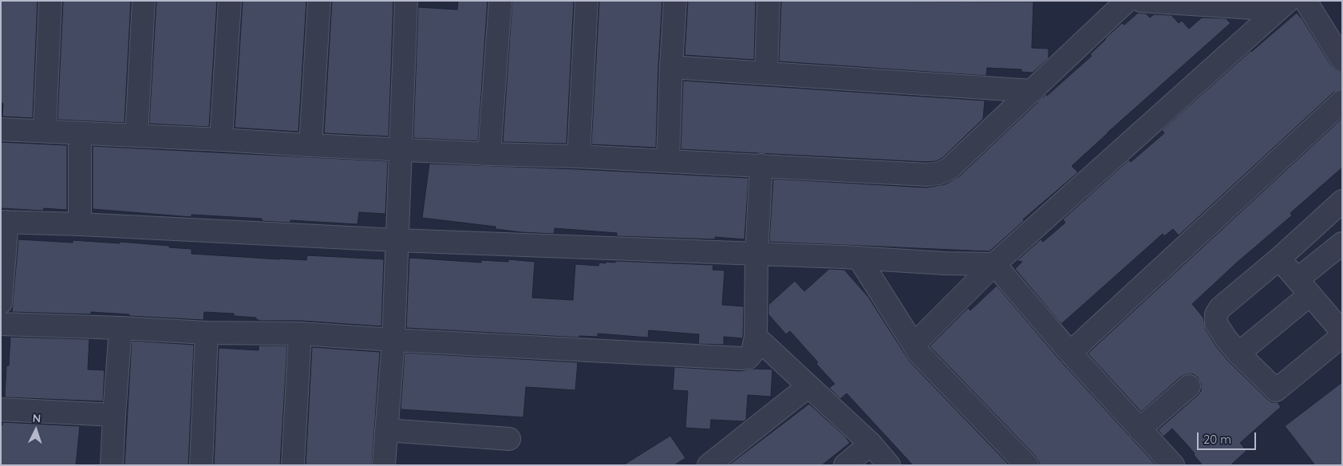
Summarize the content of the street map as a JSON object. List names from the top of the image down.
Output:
{
  "scale_bar": "20 m",
  "north": "top"
}
